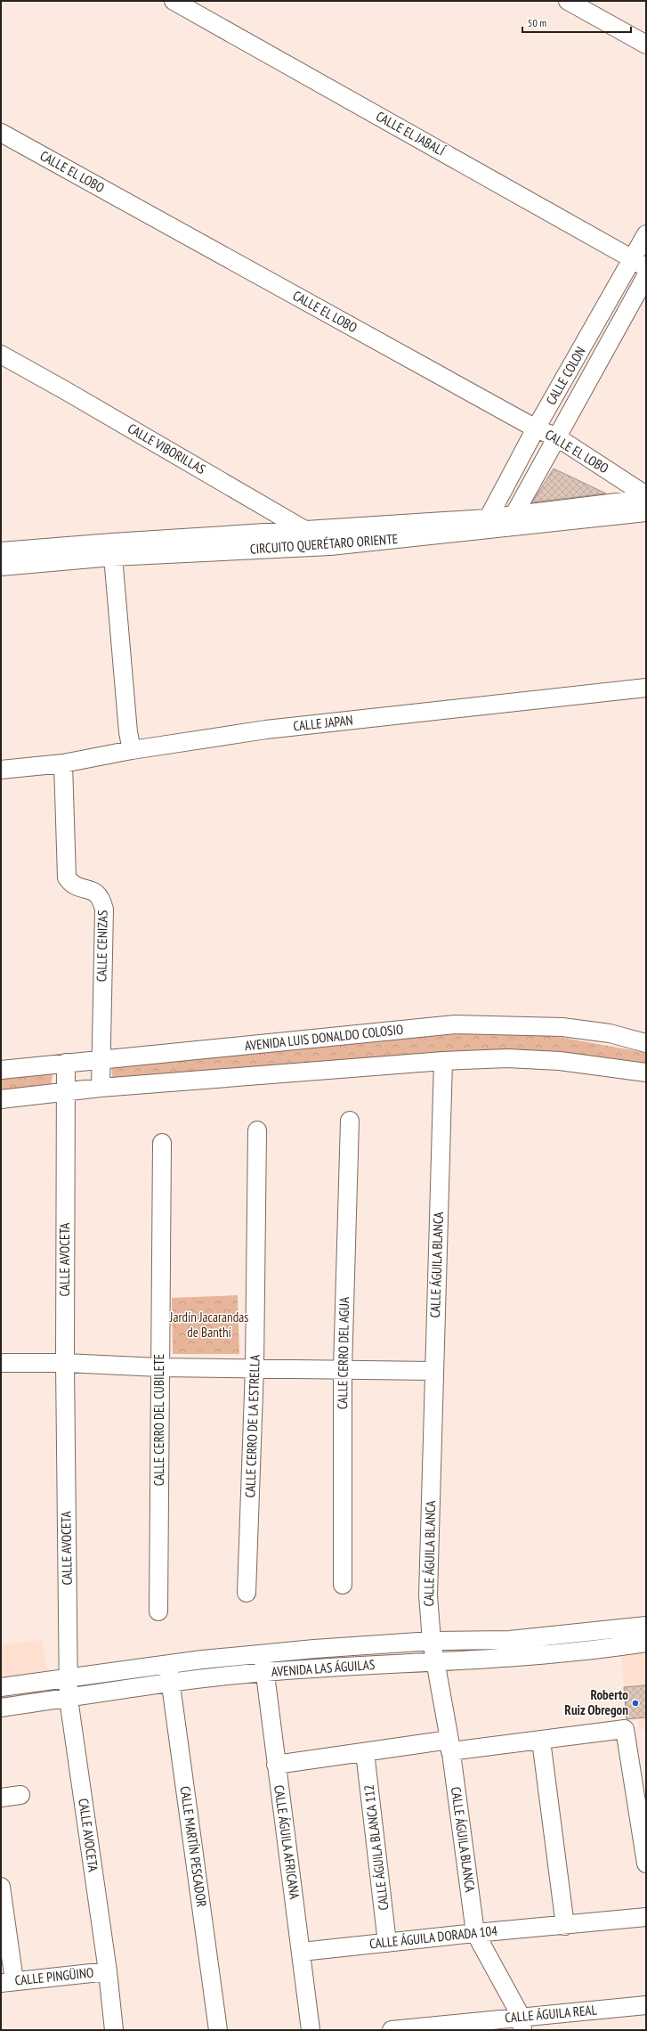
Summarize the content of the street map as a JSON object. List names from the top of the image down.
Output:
{
  "streets": {
    "street": [
      "CALLE EL JABALÍ",
      "CALLE EL LOBO",
      "CALLE COLON",
      "CALLE VIBORILLAS",
      "CIRCUITO QUERÉTARO ORIENTE",
      "CALLE JAPAN",
      "CALLE CENIZAS",
      "AVENIDA LUIS DONALDO COLOSIO",
      "CALLE AVOCETA",
      "CALLE ÁGUILA BLANCA",
      "CALLE CERRO DEL AGUA",
      "CALLE CERRO DEL CUBILETE",
      "CALLE CERRO DE LA ESTRELLA",
      "AVENIDA LAS ÁGUILAS",
      "CALLE ÁGUILA AFRICANA",
      "CALLE MARTÍN PESCADOR",
      "CALLE ÁGUILA BLANCA 112",
      "CALLE ÁGUILA DORADA 104",
      "CALLE PINGÜINO",
      "CALLE ÁGUILA REAL"
    ]
  },
  "crossings": [
    ["CALLE EL JABALÍ", "CALLE COLON"],
    ["CALLE EL LOBO", "CALLE COLON"],
    ["CALLE COLON", "CIRCUITO QUERÉTARO ORIENTE"],
    ["CALLE VIBORILLAS", "CIRCUITO QUERÉTARO ORIENTE"],
    ["CALLE JAPAN", "CALLE CENIZAS"],
    ["CALLE CENIZAS", "AVENIDA LUIS DONALDO COLOSIO"],
    ["AVENIDA LUIS DONALDO COLOSIO", "CALLE AVOCETA"],
    ["CALLE AVOCETA", "AVENIDA LAS ÁGUILAS"],
    ["CALLE AVOCETA", "CALLE PINGÜINO"],
    ["CALLE ÁGUILA BLANCA", "AVENIDA LAS ÁGUILAS"],
    ["CALLE ÁGUILA BLANCA", "CALLE ÁGUILA DORADA 104"],
    ["CALLE ÁGUILA BLANCA", "CALLE ÁGUILA REAL"],
    ["AVENIDA LAS ÁGUILAS", "CALLE ÁGUILA AFRICANA"],
    ["AVENIDA LAS ÁGUILAS", "CALLE MARTÍN PESCADOR"],
    ["CALLE ÁGUILA AFRICANA", "CALLE ÁGUILA DORADA 104"],
    ["CALLE ÁGUILA BLANCA 112", "CALLE ÁGUILA DORADA 104"]
  ],
  "parks": ["Jardín Jacarandas de Banthí"],
  "places": ["Roberto Ruiz Obregon"],
  "scale_bar": "50 m"
}
